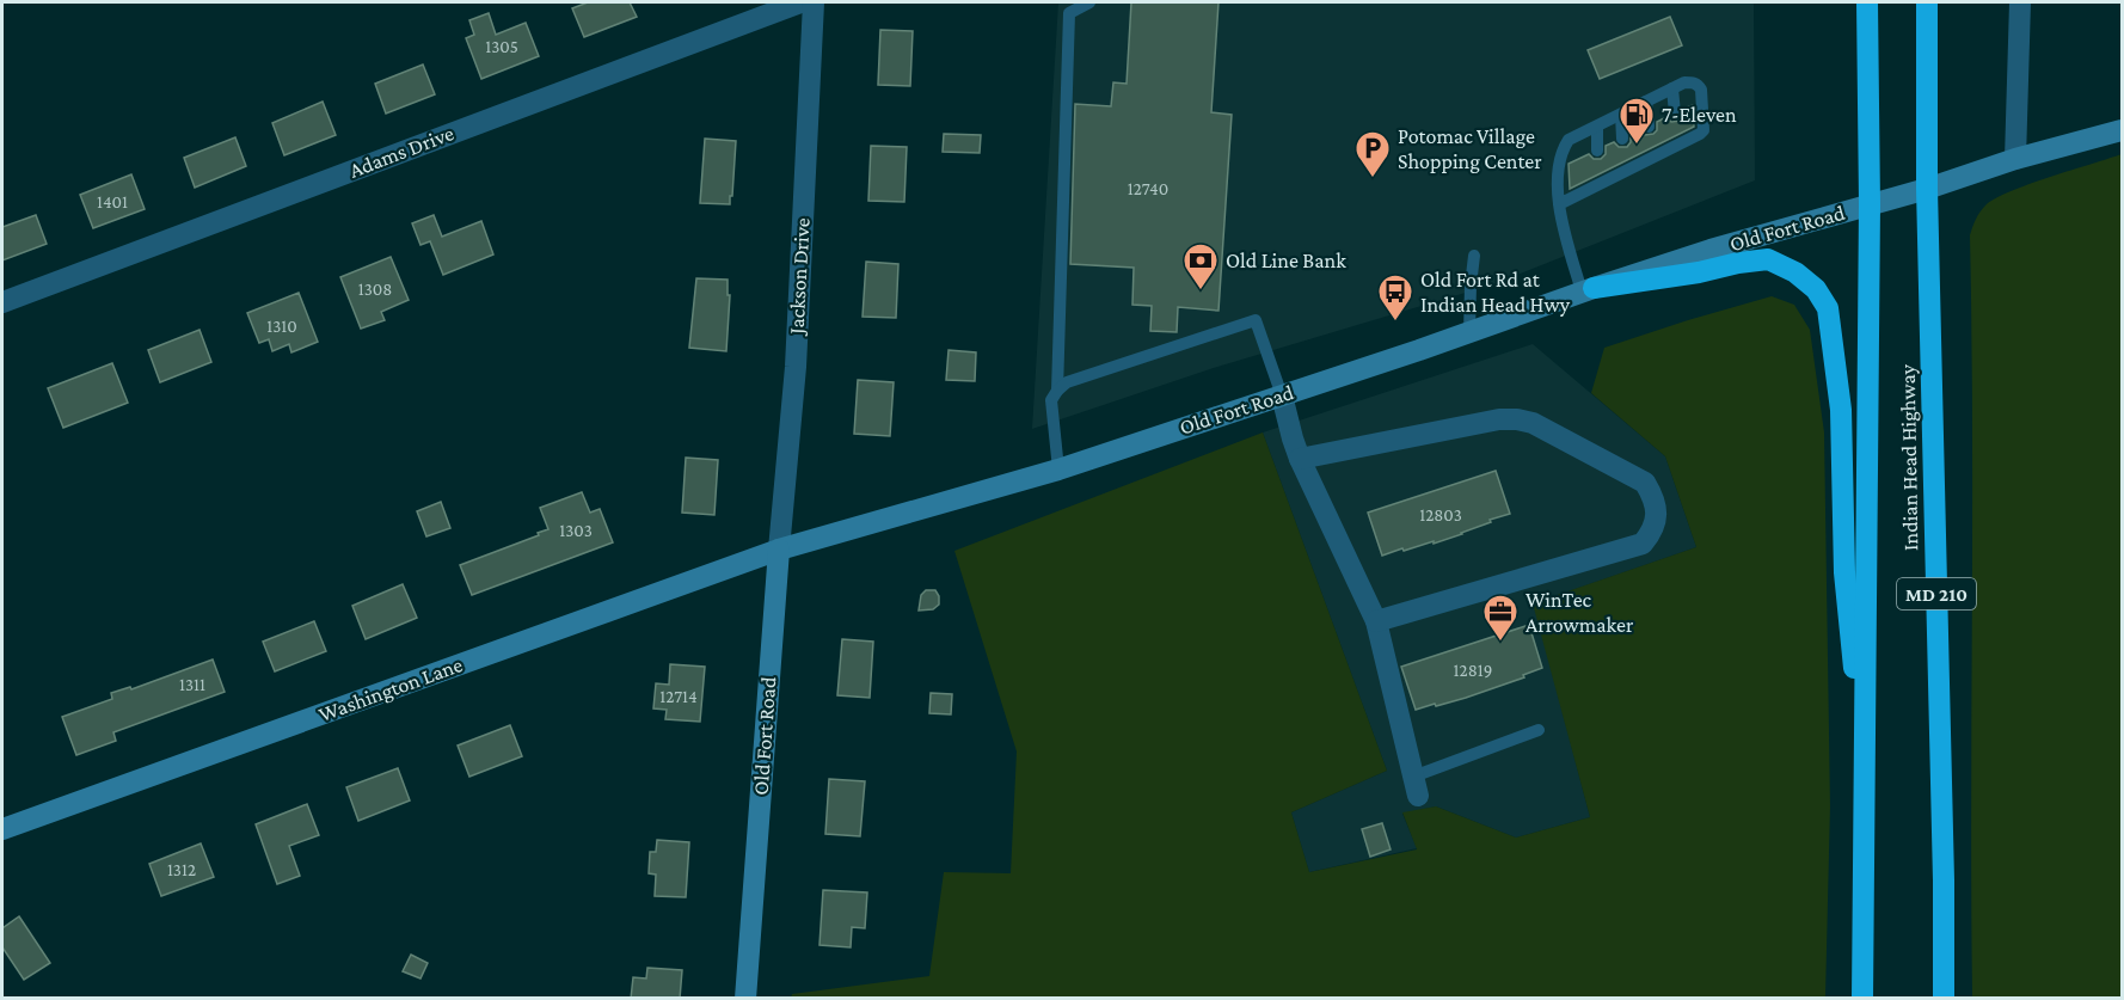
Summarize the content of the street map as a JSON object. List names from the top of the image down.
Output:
{
  "streets": {
    "highway": ["Indian Head Highway", "MD 210"],
    "main road": ["Old Fort Road", "Washington Lane"],
    "street": ["Adams Drive", "Jackson Drive"]
  },
  "crossings": [
    ["Old Fort Road", "Jackson Drive"],
    ["Old Fort Road", "Indian Head Highway"],
    ["Old Fort Road", "Washington Lane"],
    ["Jackson Drive", "Washington Lane"]
  ],
  "places": {
    "fuel station": ["7-Eleven"],
    "parking": ["Potomac Village Shopping Center"],
    "bank": ["Old Line Bank"],
    "bus stop": ["Old Fort Rd at Indian Head Hwy"],
    "office": ["WinTec Arrowmaker"]
  },
  "house_numbers": [
    "1305",
    "12740",
    "1401",
    "1308",
    "1310",
    "12803",
    "1303",
    "12819",
    "1311",
    "12714",
    "1312"
  ]
}
